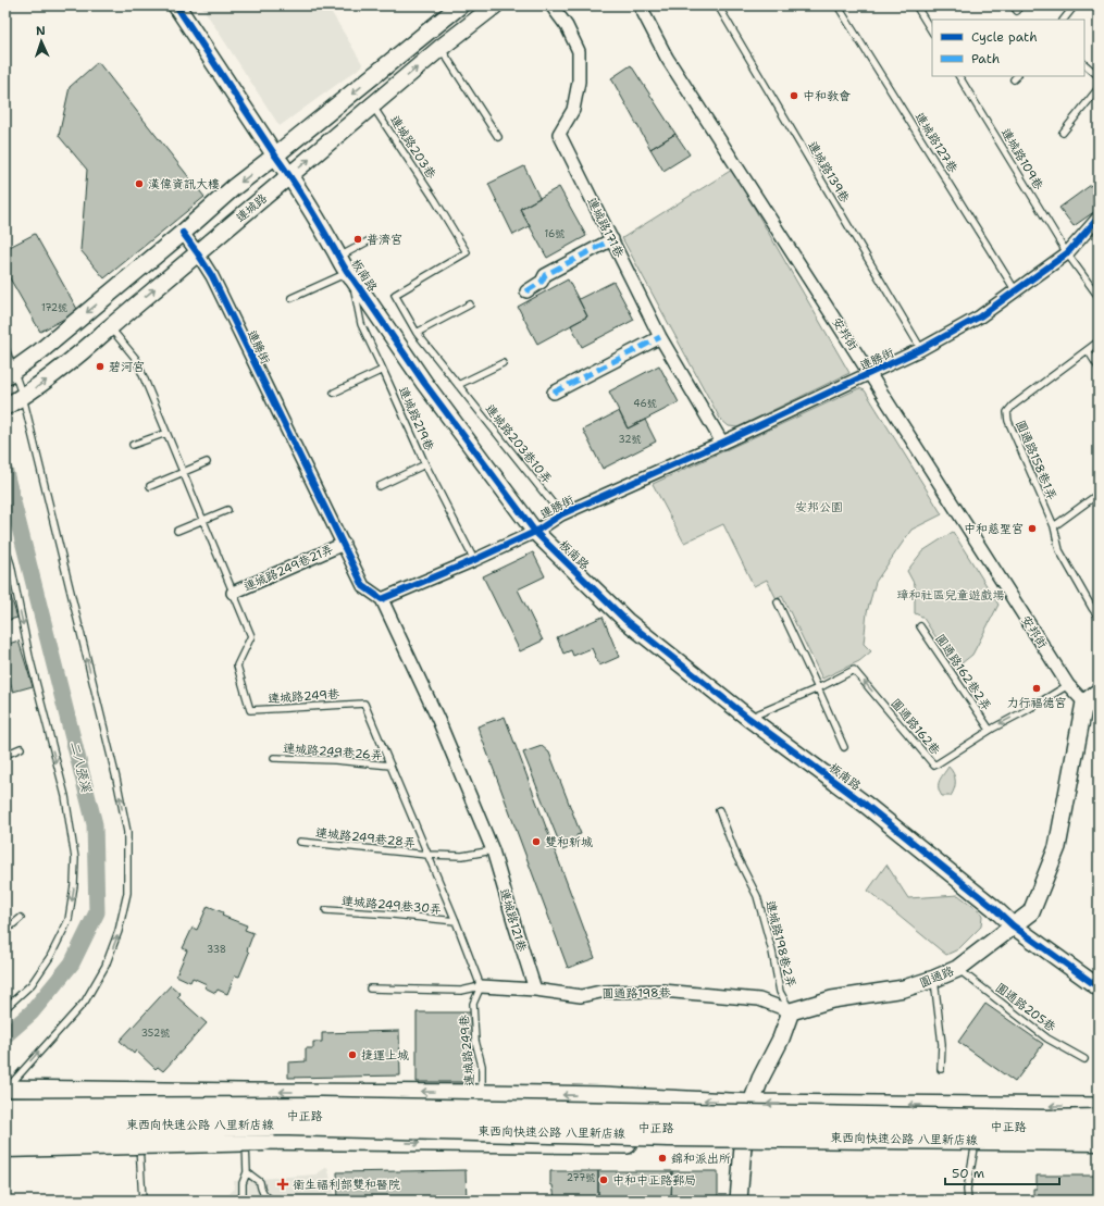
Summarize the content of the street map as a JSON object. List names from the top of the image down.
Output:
{
  "streets": {
    "highway": ["東西向快速公路 八里新店線"],
    "main road": [
      "連城路",
      "板南路",
      "圓通路",
      "中正路"
    ],
    "street": [
      "連城路171巷",
      "安邦街",
      "連勝街",
      "連城路249巷21弄",
      "連城路121巷",
      "圓通路198巷"
    ],
    "lane": [
      "連城路127巷",
      "連城路203巷",
      "連城路109巷",
      "連城路139巷",
      "連城路219巷",
      "連城路203巷10弄",
      "圓通路158巷1弄",
      "圓通路162巷2弄",
      "連城路249巷",
      "圓通路162巷",
      "連城路249巷26弄",
      "連城路249巷28弄",
      "連城路249巷30弄",
      "連城路198巷2弄",
      "圓通路205巷"
    ]
  },
  "crossings": [
    ["連城路127巷", "連勝街"],
    ["連城路203巷", "連城路"],
    ["連城路203巷", "連城路203巷10弄"],
    ["連城路109巷", "連勝街"],
    ["連城路139巷", "連勝街"],
    ["連城路", "板南路"],
    ["連城路", "連勝街"],
    ["連城路", "連城路249巷"],
    ["連城路171巷", "連勝街"],
    ["板南路", "連勝街"],
    ["板南路", "連城路219巷"],
    ["板南路", "圓通路162巷"],
    ["板南路", "圓通路"],
    ["安邦街", "連勝街"],
    ["安邦街", "圓通路162巷"],
    ["安邦街", "圓通路"],
    ["連勝街", "連城路219巷"],
    ["連勝街", "連城路203巷10弄"],
    ["連勝街", "連城路249巷21弄"],
    ["連勝街", "連城路249巷28弄"],
    ["連勝街", "連城路121巷"],
    ["連城路249巷21弄", "連城路249巷"],
    ["圓通路162巷2弄", "圓通路162巷"],
    ["連城路249巷", "連城路249巷26弄"],
    ["連城路249巷", "連城路249巷28弄"],
    ["連城路249巷", "連城路249巷30弄"],
    ["連城路249巷", "圓通路198巷"],
    ["連城路249巷", "中正路"],
    ["連城路249巷28弄", "連城路121巷"],
    ["連城路121巷", "圓通路198巷"],
    ["連城路198巷2弄", "圓通路"],
    ["連城路198巷2弄", "圓通路198巷"],
    ["圓通路", "圓通路198巷"],
    ["圓通路", "圓通路205巷"],
    ["中正路", "東西向快速公路 八里新店線"]
  ],
  "water": ["二八張溪"],
  "parks": ["安邦公園", "璋和社區兒童遊戲場"],
  "places": {
    "other": [
      "中和教會",
      "漢偉資訊大樓",
      "普濟宮",
      "碧河宮",
      "中和慈聖宮",
      "力行福德宮",
      "雙和新城",
      "捷運上城",
      "錦和派出所",
      "中和中正路郵局"
    ],
    "health": ["衛生福利部雙和醫院"]
  },
  "house_numbers": [
    "16號",
    "172號",
    "46號",
    "32號",
    "338",
    "352號",
    "277號"
  ],
  "legend": ["Cycle path", "Path"],
  "scale_bar": "50 m",
  "north": "top"
}
